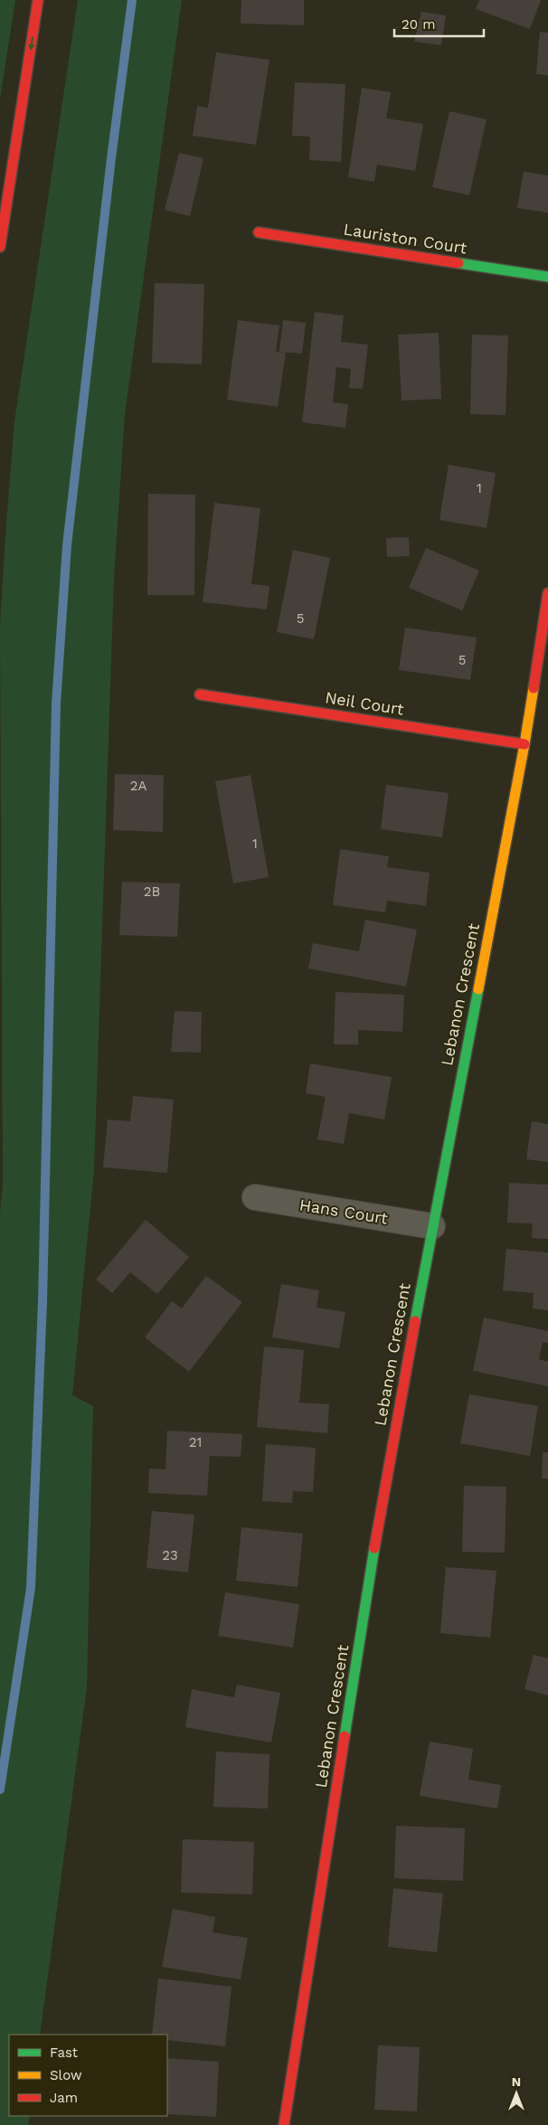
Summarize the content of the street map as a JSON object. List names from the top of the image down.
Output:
{
  "streets": {
    "main road": ["Lauriston Court", "Neil Court", "Lebanon Crescent"],
    "street": ["Hans Court"]
  },
  "crossings": [
    ["Neil Court", "Lebanon Crescent"],
    ["Lebanon Crescent", "Hans Court"]
  ],
  "house_numbers": [
    "1",
    "5",
    "5",
    "2A",
    "1",
    "2B",
    "21",
    "23"
  ],
  "legend": ["Fast", "Slow", "Jam"],
  "scale_bar": "20 m",
  "north": "top"
}
